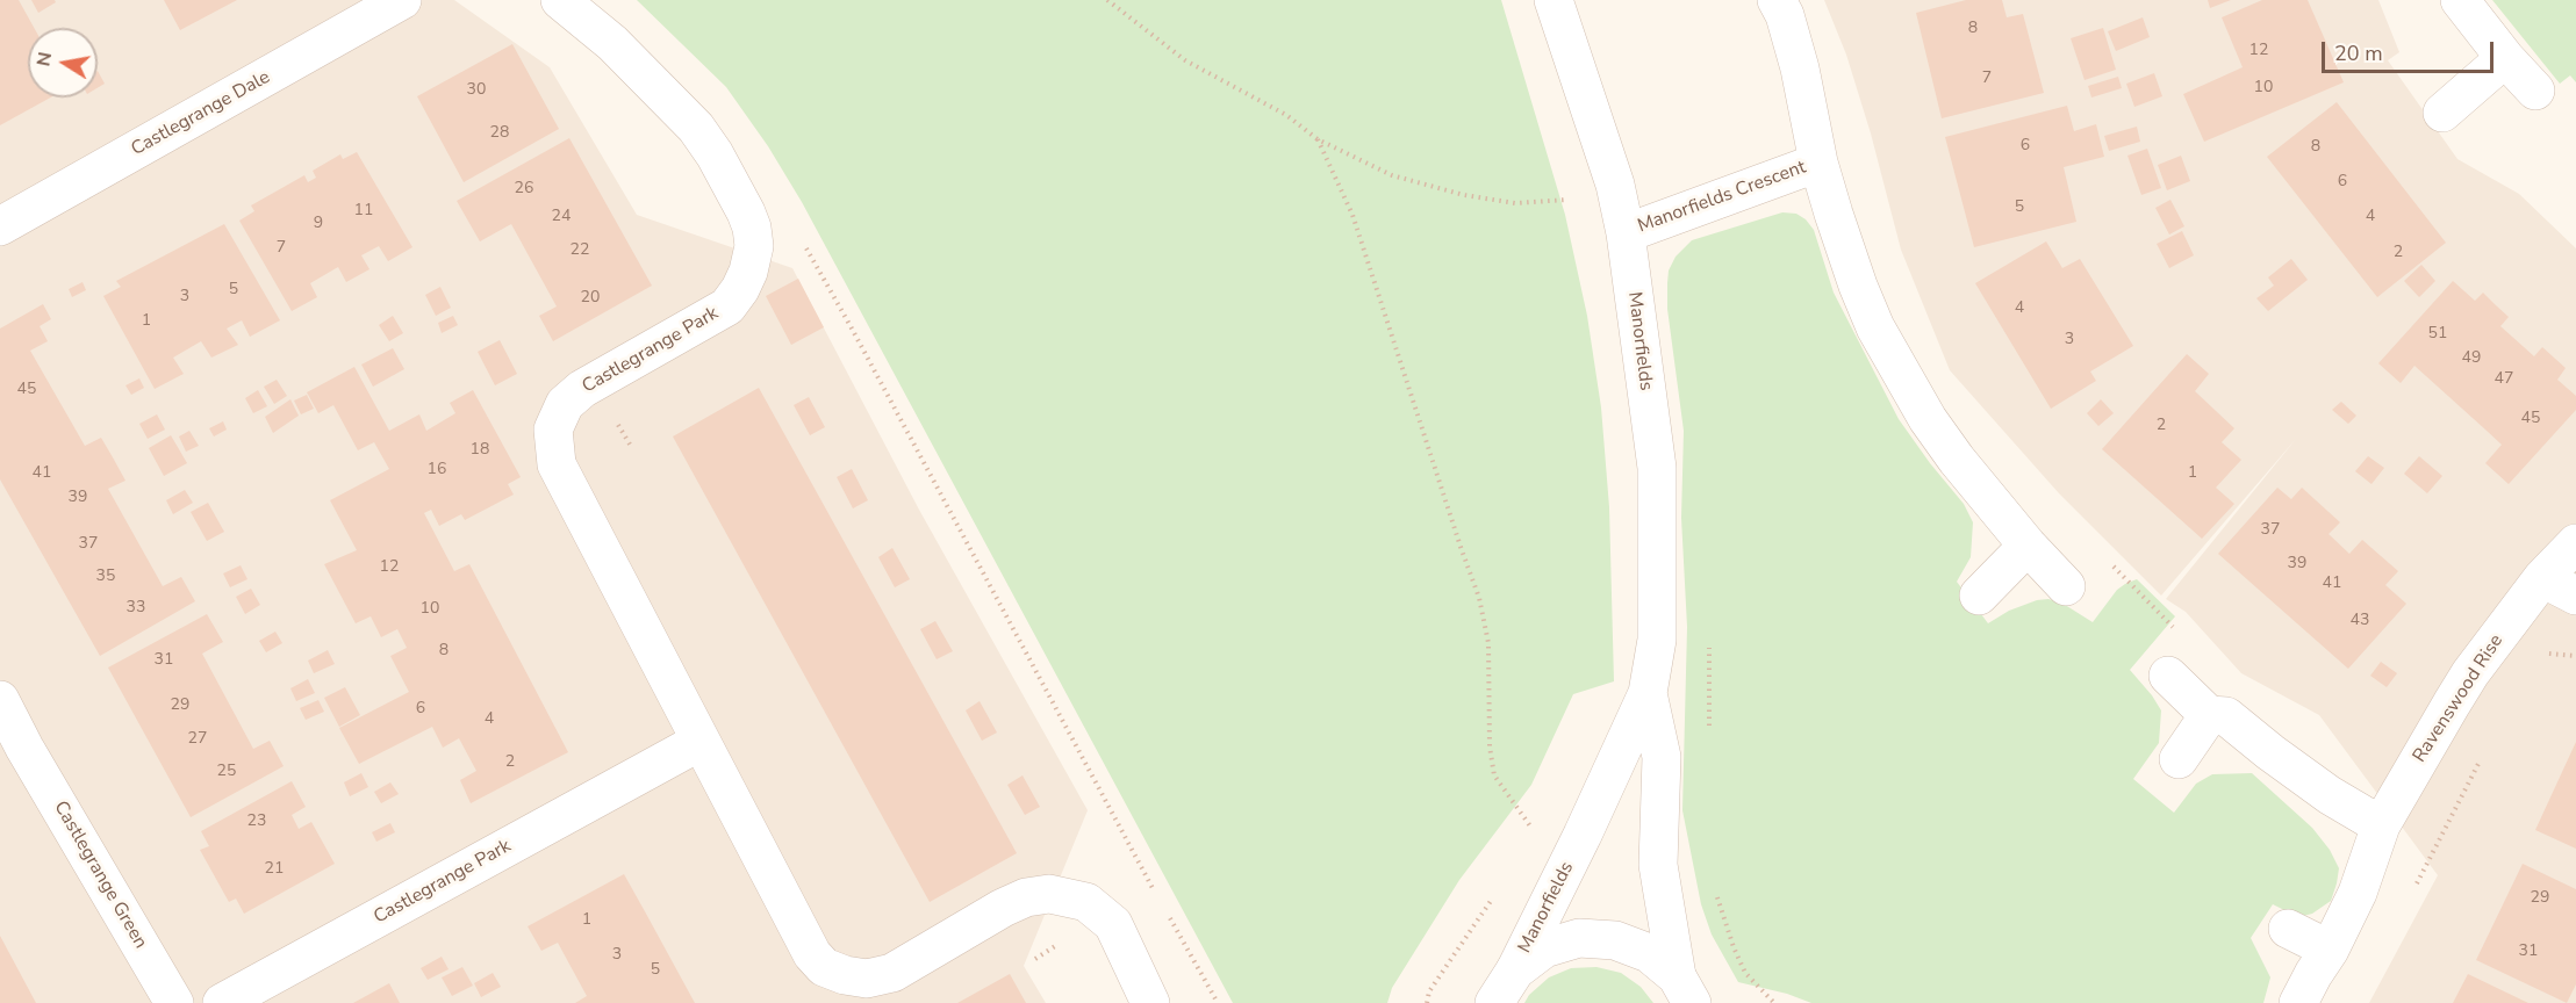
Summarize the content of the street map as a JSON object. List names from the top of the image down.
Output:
{
  "streets": {
    "street": [
      "Castlegrange Dale",
      "Manorfields Crescent",
      "Manorfields",
      "Castlegrange Park",
      "Ravenswood Rise",
      "Castlegrange Green"
    ]
  },
  "crossings": [
    ["Manorfields Crescent", "Manorfields"]
  ],
  "house_numbers": [
    "8",
    "12",
    "7",
    "10",
    "30",
    "28",
    "6",
    "8",
    "6",
    "26",
    "5",
    "11",
    "24",
    "4",
    "9",
    "7",
    "22",
    "2",
    "5",
    "3",
    "20",
    "4",
    "1",
    "51",
    "3",
    "49",
    "47",
    "45",
    "45",
    "2",
    "18",
    "16",
    "41",
    "1",
    "39",
    "37",
    "37",
    "39",
    "12",
    "35",
    "41",
    "33",
    "10",
    "43",
    "8",
    "31",
    "29",
    "6",
    "4",
    "27",
    "2",
    "25",
    "23",
    "21",
    "29",
    "1",
    "31",
    "3",
    "5"
  ],
  "scale_bar": "20 m",
  "north": "left"
}
